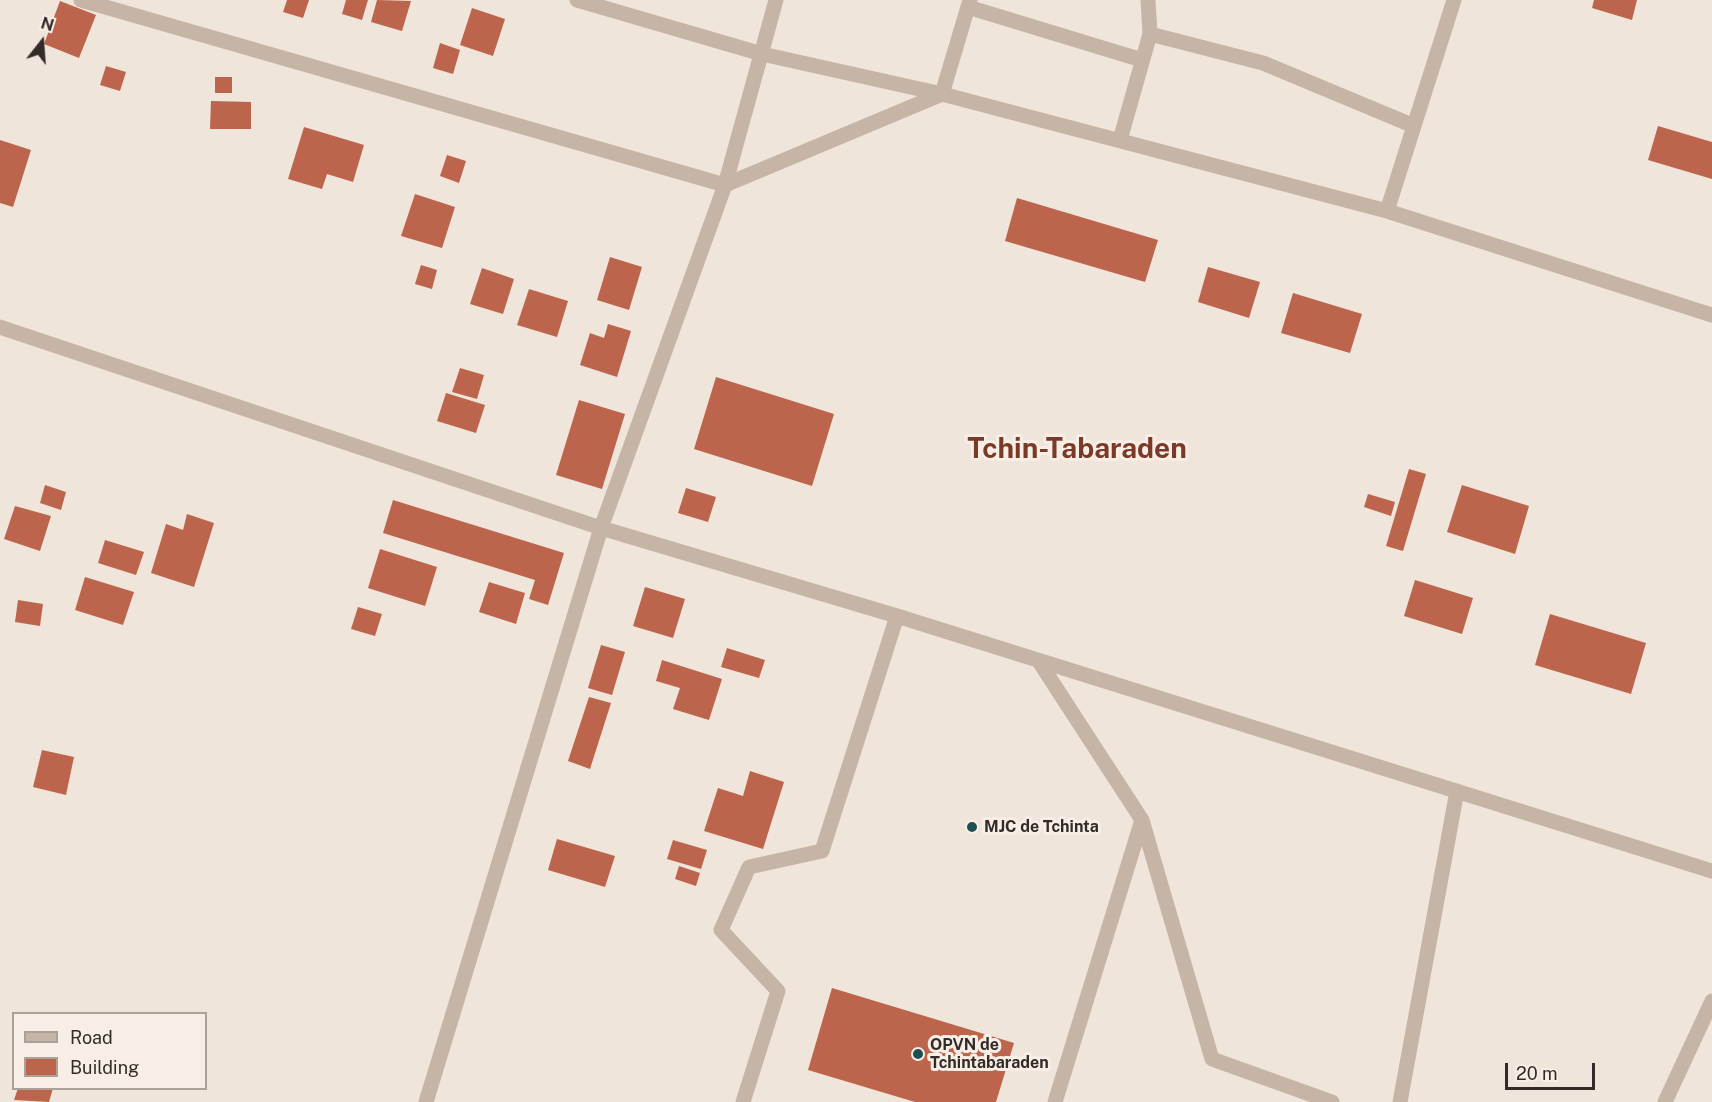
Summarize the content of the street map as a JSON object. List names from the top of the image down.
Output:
{
  "districts": ["Tchin-Tabaraden"],
  "places": ["MJC de Tchinta", "OPVN de Tchintabaraden"],
  "legend": ["Road", "Building"],
  "scale_bar": "20 m",
  "north": "top"
}
